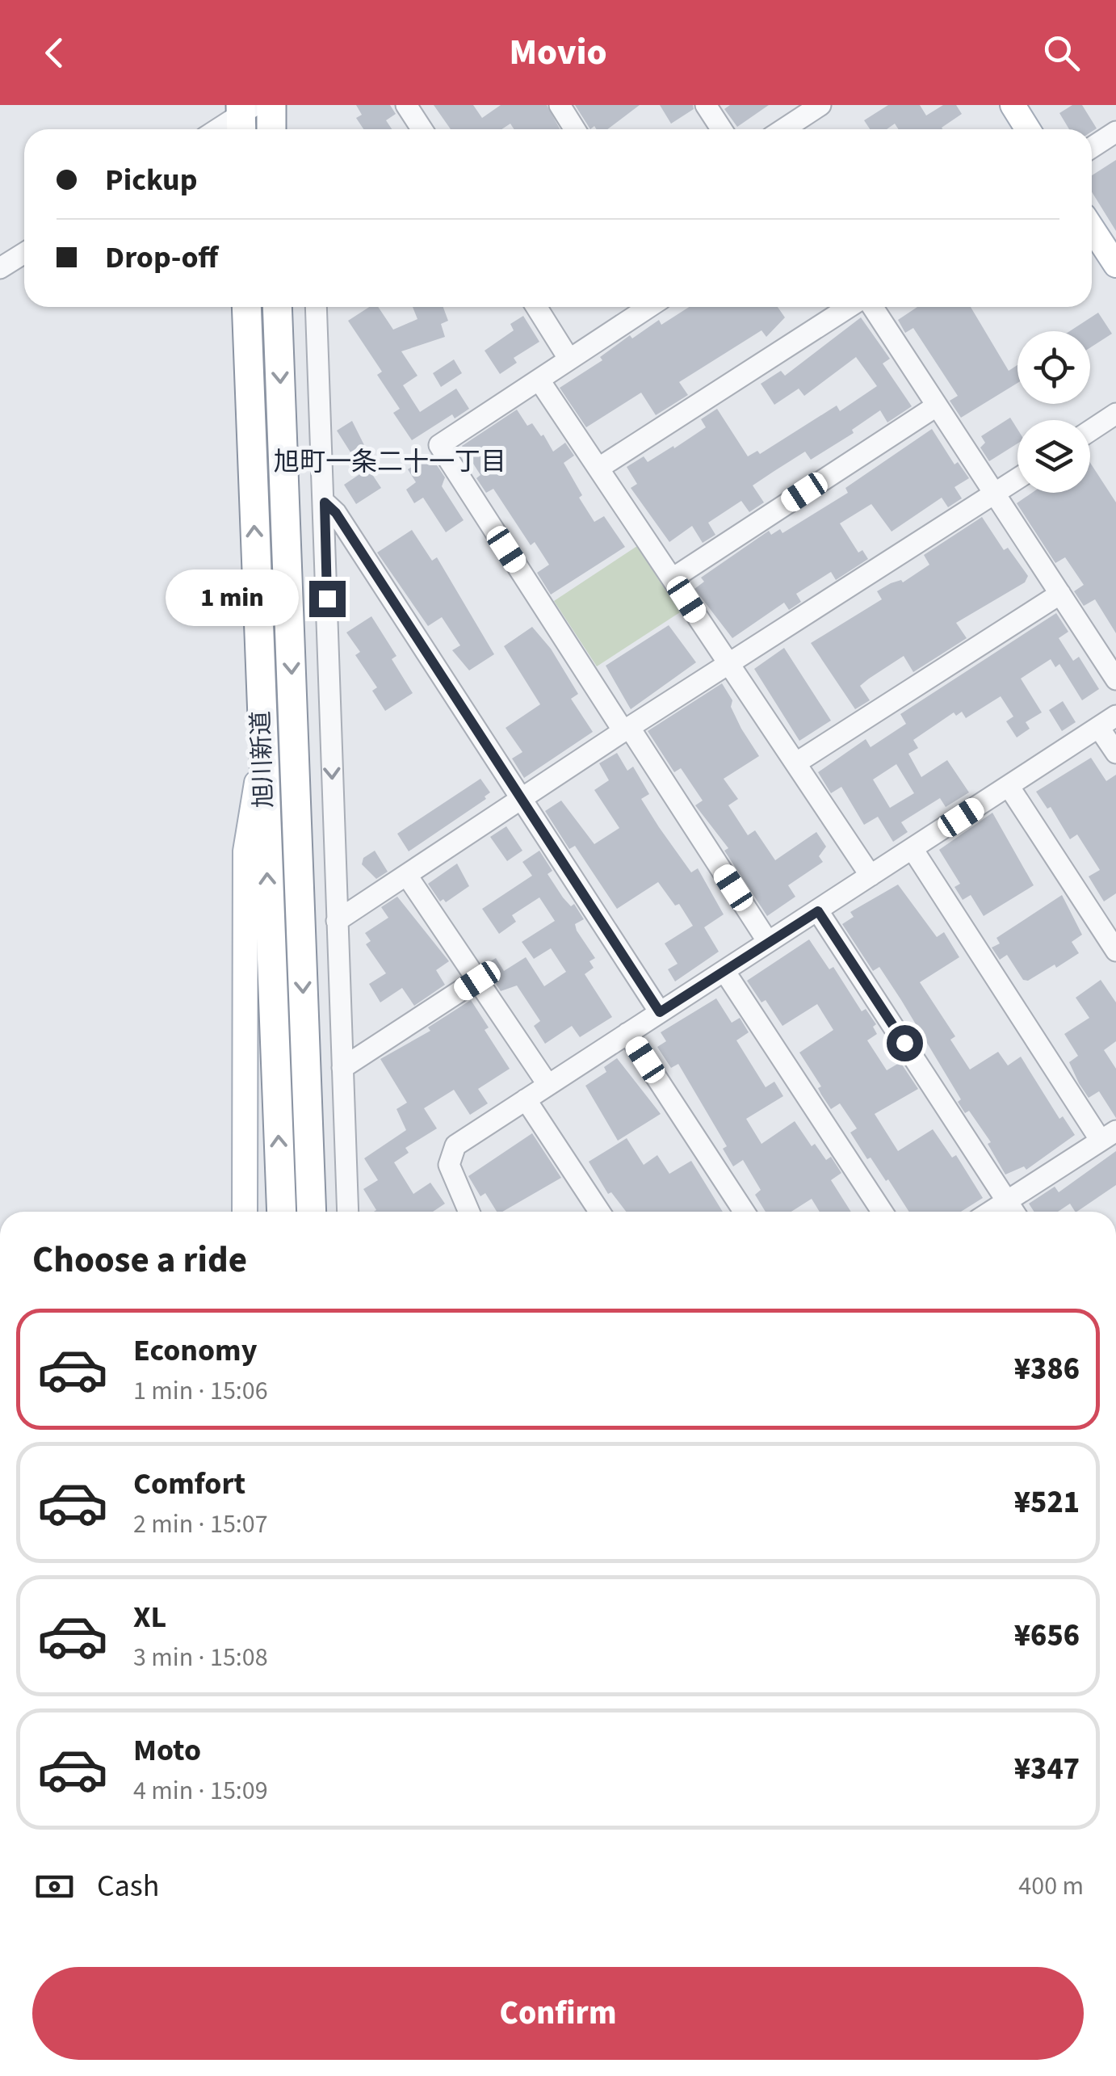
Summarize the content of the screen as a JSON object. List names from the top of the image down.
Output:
{
  "streets": {
    "highway": ["旭川新道"]
  },
  "districts": ["旭町一条二十一丁目"],
  "page": {
    "header": "Movio",
    "banner": ["Pickup", "Drop-off"],
    "bubble": "1 min",
    "heading": "Choose a ride",
    "list": [
      {
        "name": "Economy",
        "note": "1 min · 15:06",
        "value": "¥386"
      },
      {
        "name": "Comfort",
        "note": "2 min · 15:07",
        "value": "¥521"
      },
      {
        "name": "XL",
        "note": "3 min · 15:08",
        "value": "¥656"
      },
      {
        "name": "Moto",
        "note": "4 min · 15:09",
        "value": "¥347"
      }
    ],
    "pay": ["Cash", "400 m"],
    "buttons": "Confirm"
  }
}
